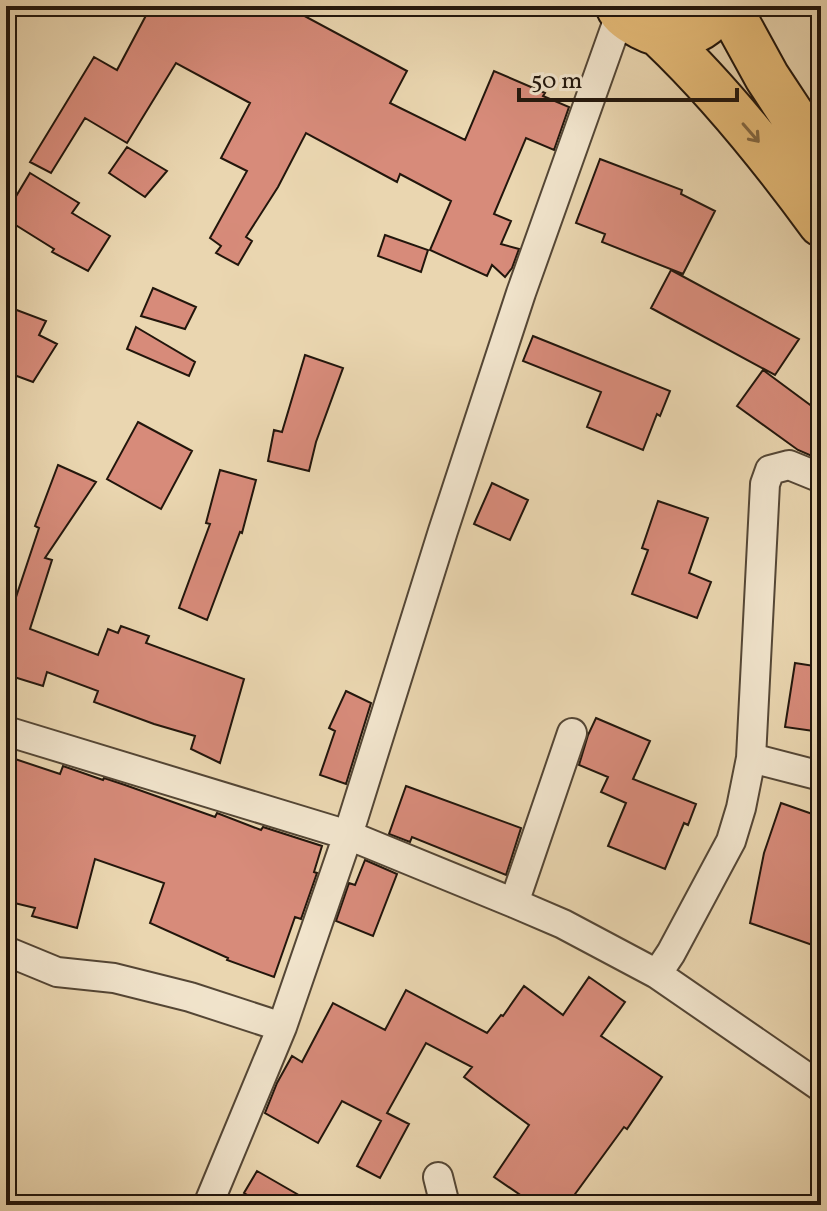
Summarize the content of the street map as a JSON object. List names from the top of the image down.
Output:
{
  "scale_bar": "50 m"
}
